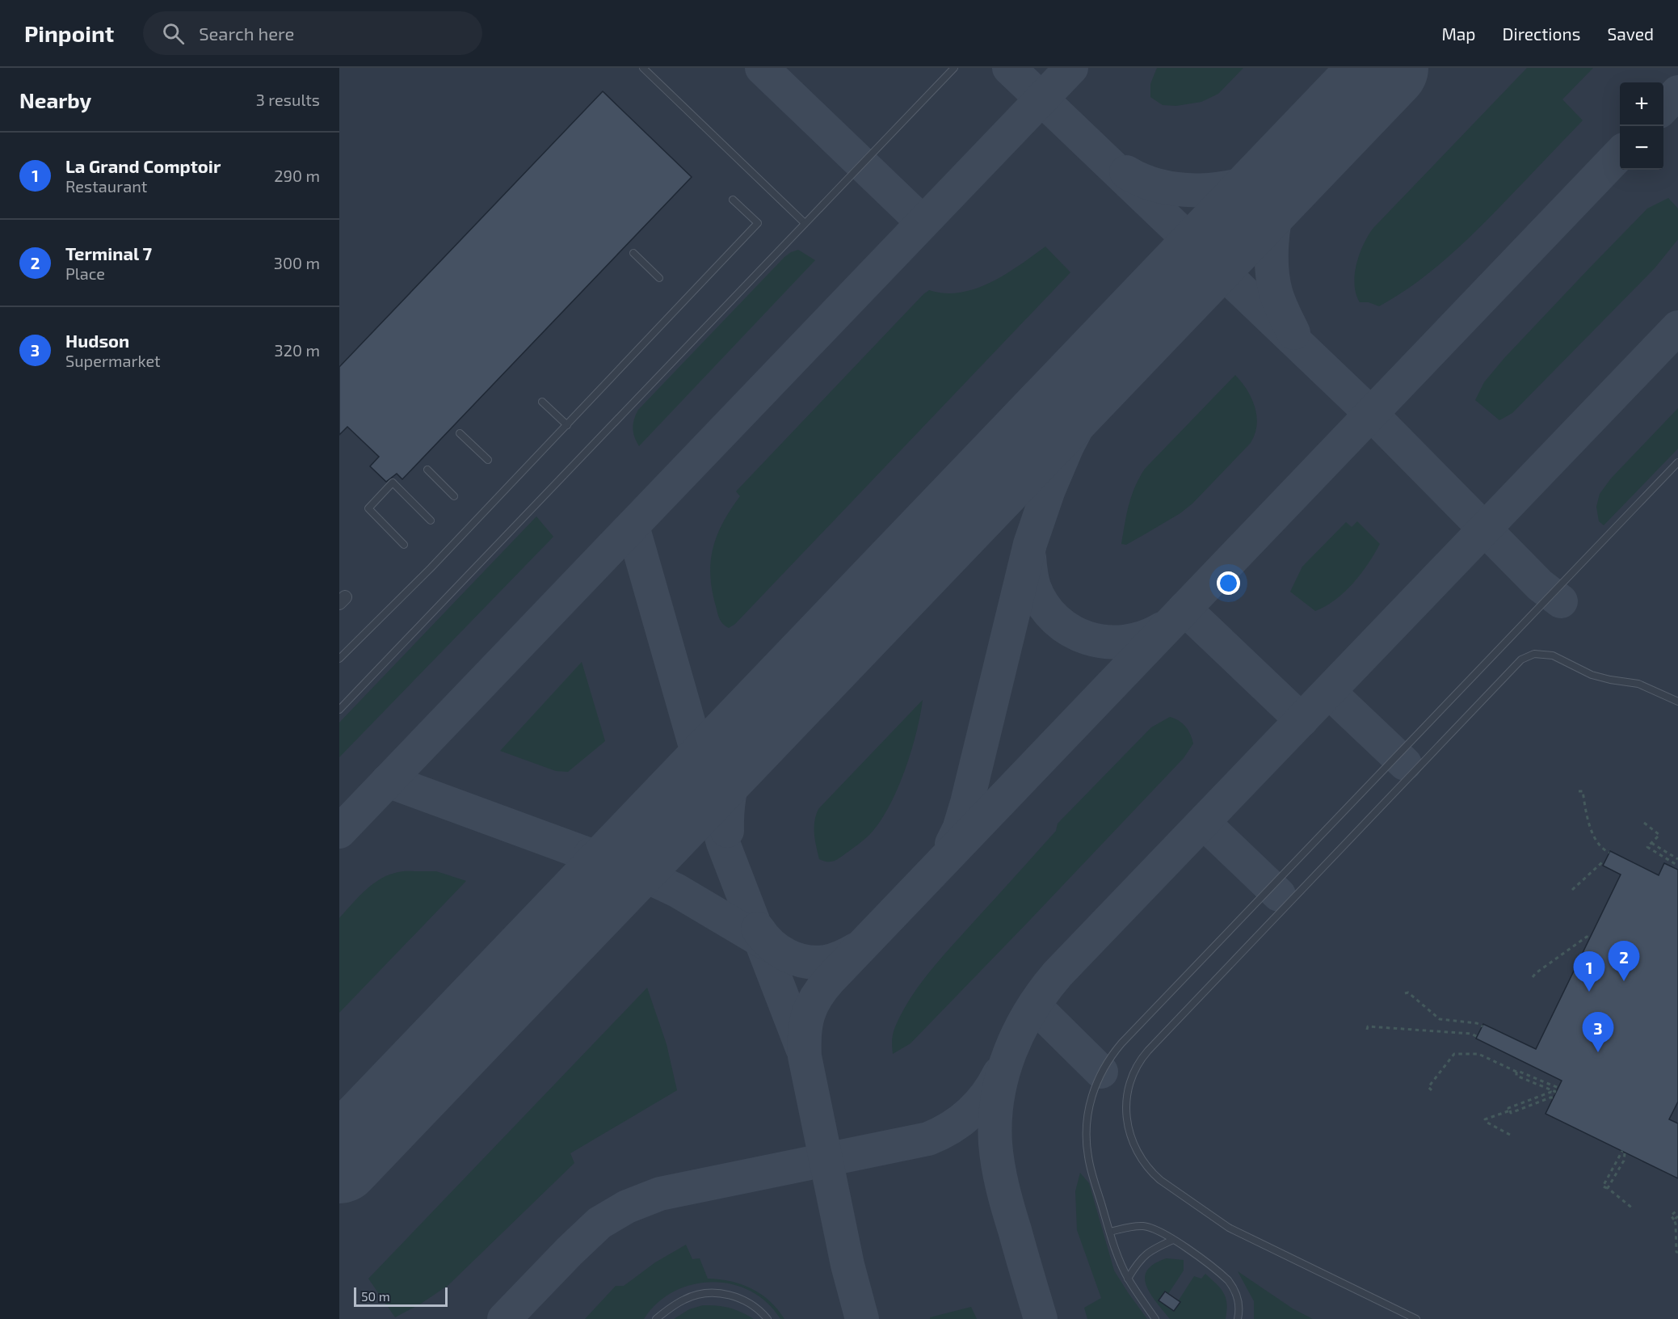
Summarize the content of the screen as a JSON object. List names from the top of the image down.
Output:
{
  "scale_bar": "50 m",
  "page": {
    "header": "Pinpoint",
    "search": "Search here",
    "nav": ["Map", "Directions", "Saved"],
    "heading": ["Nearby", "3 results"],
    "map_buttons": ["+", "−"],
    "list": [
      {
        "mark": "1",
        "name": "La Grand Comptoir",
        "note": "Restaurant",
        "value": "290 m"
      },
      {
        "mark": "2",
        "name": "Terminal 7",
        "note": "Place",
        "value": "300 m"
      },
      {
        "mark": "3",
        "name": "Hudson",
        "note": "Supermarket",
        "value": "320 m"
      }
    ],
    "pins": ["2", "1", "3"],
    "scale": "50 m"
  }
}
